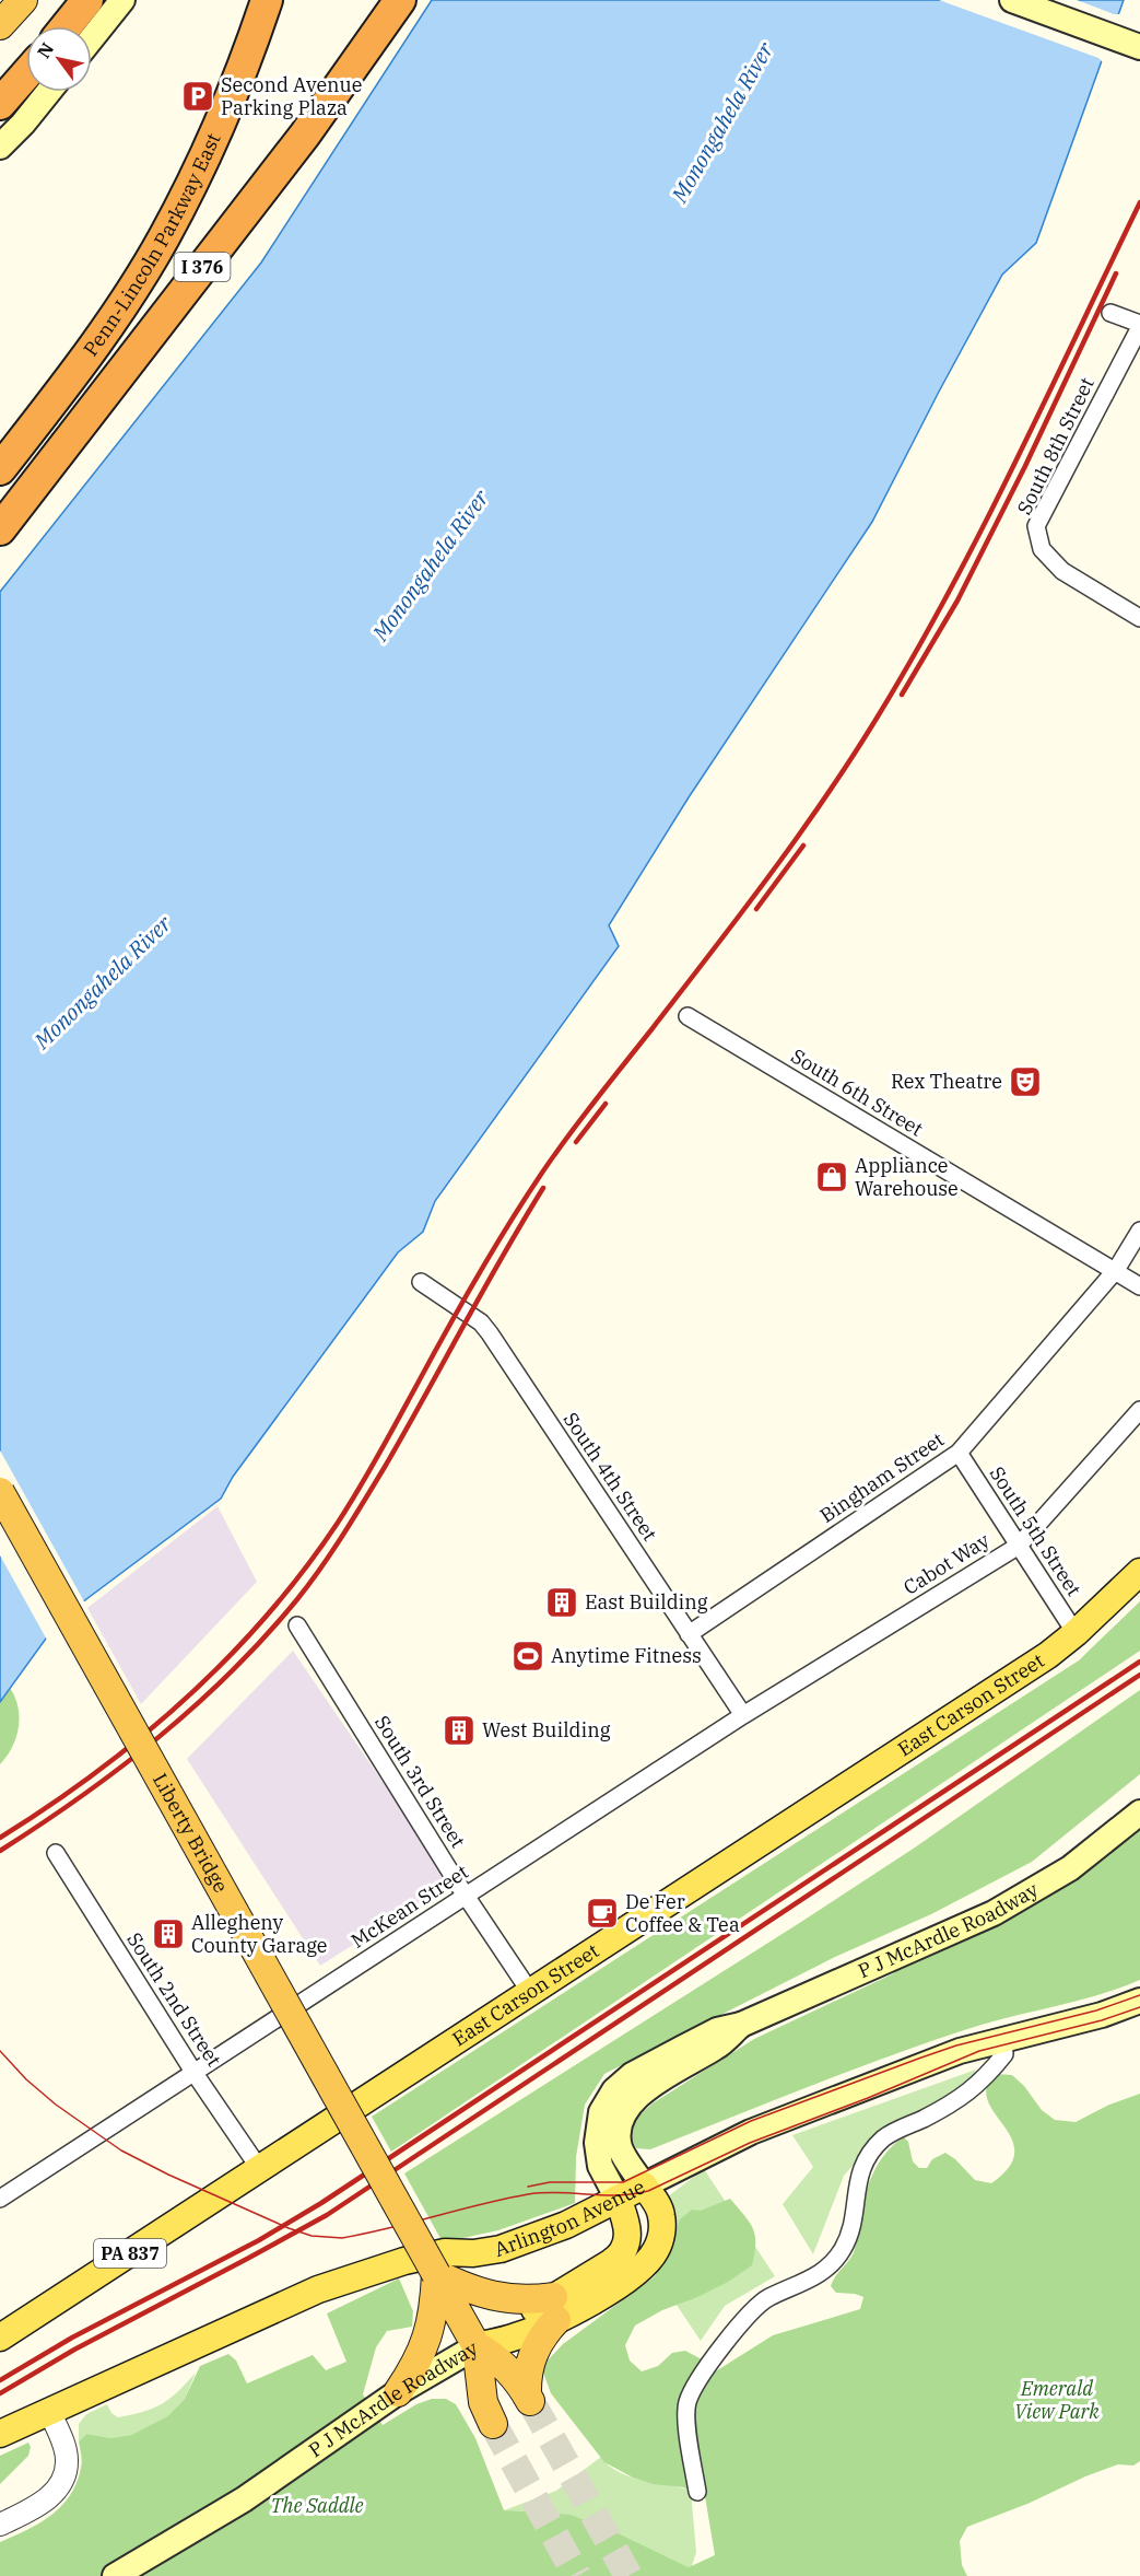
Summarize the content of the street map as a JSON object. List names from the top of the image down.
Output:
{
  "streets": {
    "highway": ["Penn-Lincoln Parkway East", "I 376", "Liberty Bridge"],
    "main road": [
      "East Carson Street",
      "P J McArdle Roadway",
      "Arlington Avenue",
      "PA 837"
    ],
    "street": [
      "South 8th Street",
      "South 6th Street",
      "South 4th Street",
      "Bingham Street",
      "South 5th Street",
      "Cabot Way",
      "South 3rd Street",
      "McKean Street",
      "South 2nd Street"
    ]
  },
  "crossings": [
    ["South 6th Street", "Bingham Street"],
    ["South 4th Street", "Bingham Street"],
    ["South 4th Street", "Cabot Way"],
    ["South 4th Street", "McKean Street"],
    ["Bingham Street", "South 5th Street"],
    ["South 5th Street", "Cabot Way"],
    ["South 5th Street", "East Carson Street"],
    ["Cabot Way", "McKean Street"],
    ["East Carson Street", "South 3rd Street"],
    ["East Carson Street", "South 2nd Street"],
    ["South 3rd Street", "McKean Street"],
    ["Liberty Bridge", "P J McArdle Roadway"],
    ["McKean Street", "South 2nd Street"],
    ["P J McArdle Roadway", "Arlington Avenue"]
  ],
  "water": ["Monongahela River"],
  "parks": ["Emerald View Park", "The Saddle"],
  "places": {
    "parking": ["Second Avenue Parking Plaza"],
    "theatre": ["Rex Theatre"],
    "shop": ["Appliance Warehouse"],
    "building": ["East Building", "West Building", "Allegheny County Garage"],
    "sports": ["Anytime Fitness"],
    "cafe": ["De Fer Coffee & Tea"]
  },
  "north": "top left"
}
